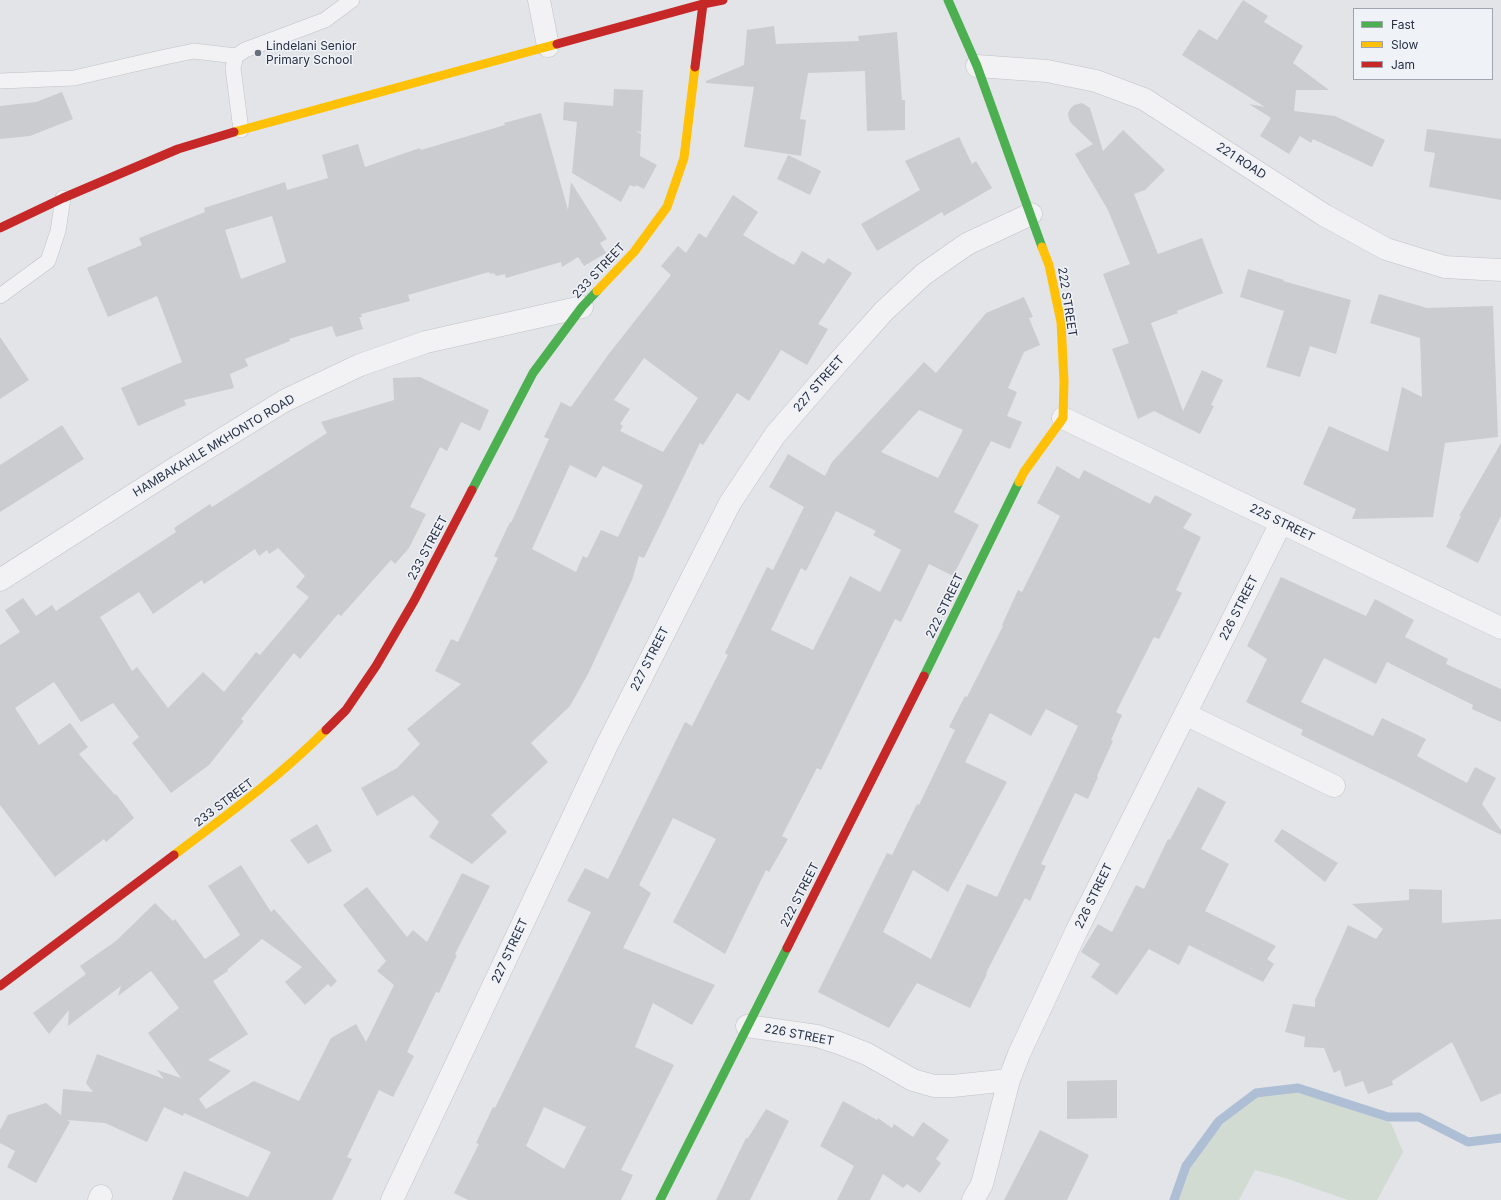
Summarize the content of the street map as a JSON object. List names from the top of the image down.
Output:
{
  "streets": {
    "street": [
      "221 ROAD",
      "233 STREET",
      "222 STREET",
      "227 STREET",
      "HAMBAKAHLE MKHONTO ROAD",
      "225 STREET",
      "226 STREET"
    ]
  },
  "crossings": [
    ["221 ROAD", "222 STREET"],
    ["233 STREET", "HAMBAKAHLE MKHONTO ROAD"],
    ["222 STREET", "227 STREET"],
    ["222 STREET", "225 STREET"],
    ["222 STREET", "226 STREET"],
    ["225 STREET", "226 STREET"]
  ],
  "places": ["Lindelani Senior Primary School"],
  "legend": ["Fast", "Slow", "Jam"]
}
